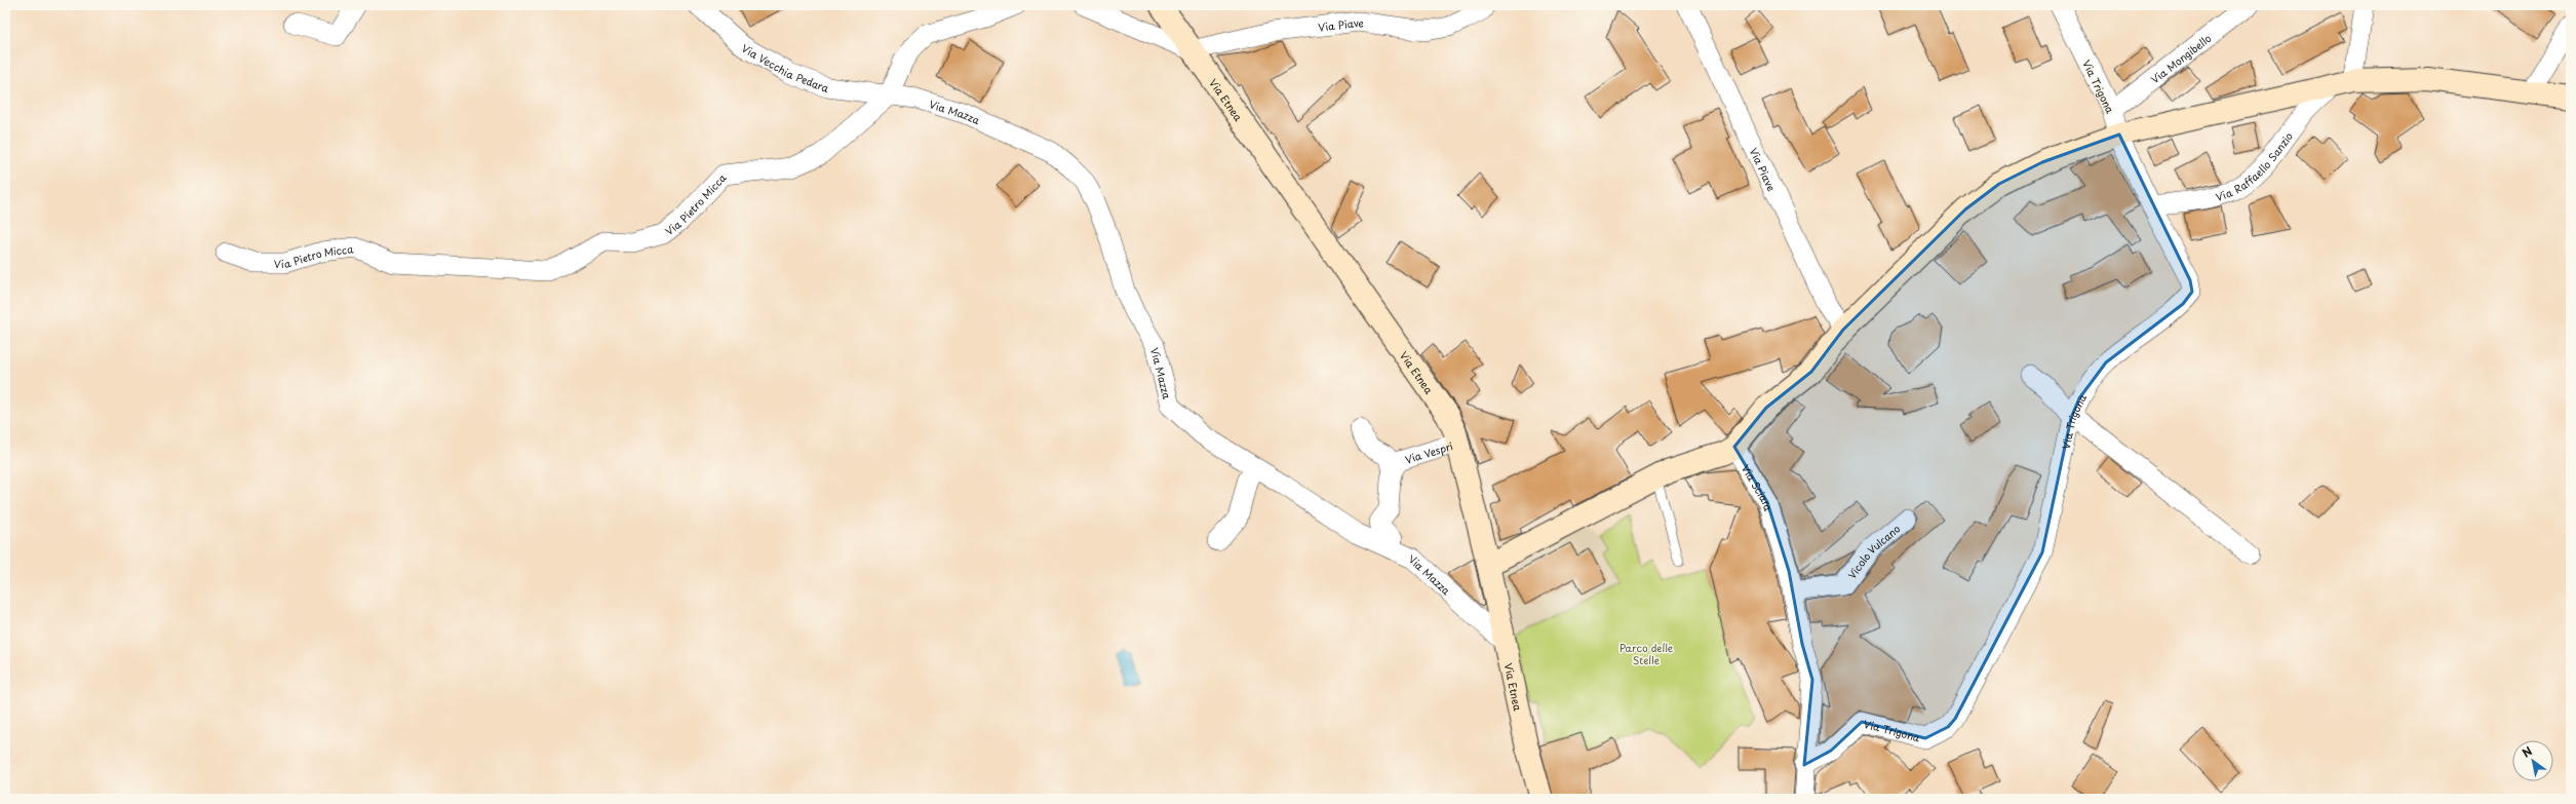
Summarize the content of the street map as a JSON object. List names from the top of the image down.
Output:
{
  "streets": {
    "street": [
      "Via Piave",
      "Via Mongibello",
      "Via Vecchia Pedara",
      "Via Trigona",
      "Via Etnea",
      "Via Mazza",
      "Via Raffaello Sanzio",
      "Via Pietro Micca",
      "Via Vespri",
      "Via Sciara",
      "Vicolo Vulcano"
    ]
  },
  "crossings": [
    ["Via Piave", "Via Etnea"],
    ["Via Mongibello", "Via Trigona"],
    ["Via Vecchia Pedara", "Via Mazza"],
    ["Via Vecchia Pedara", "Via Pietro Micca"],
    ["Via Trigona", "Via Raffaello Sanzio"],
    ["Via Trigona", "Via Sciara"],
    ["Via Etnea", "Via Mazza"],
    ["Via Etnea", "Via Vespri"],
    ["Via Mazza", "Via Pietro Micca"],
    ["Via Mazza", "Via Vespri"],
    ["Via Sciara", "Vicolo Vulcano"]
  ],
  "parks": ["Parco delle Stelle"],
  "north": "top left"
}
